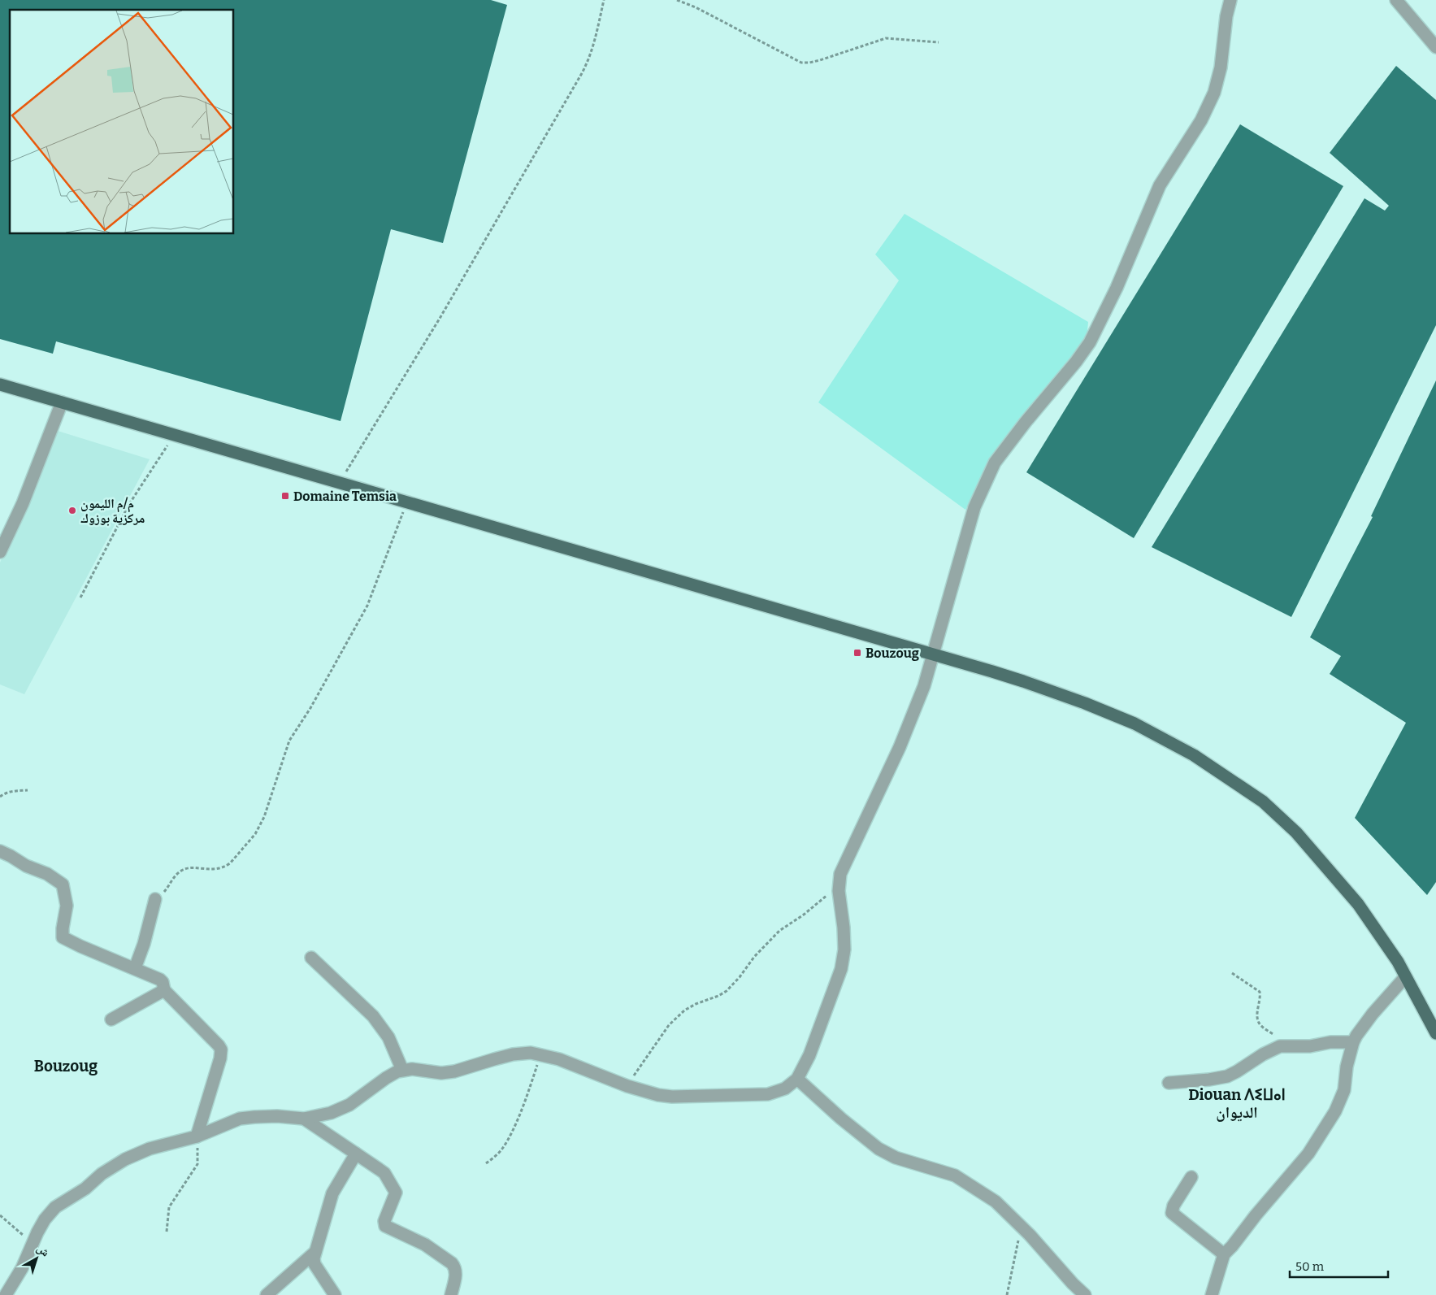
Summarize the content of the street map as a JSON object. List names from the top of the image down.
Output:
{
  "districts": ["Bouzoug", "Diouan ⴷⵉⵡⴰⵏ الديوان"],
  "places": {
    "transit": ["Domaine Temsia", "Bouzoug"],
    "other": ["م/م الليمون مركزية بوزوك"]
  },
  "scale_bar": "50 m",
  "north": "top right"
}
